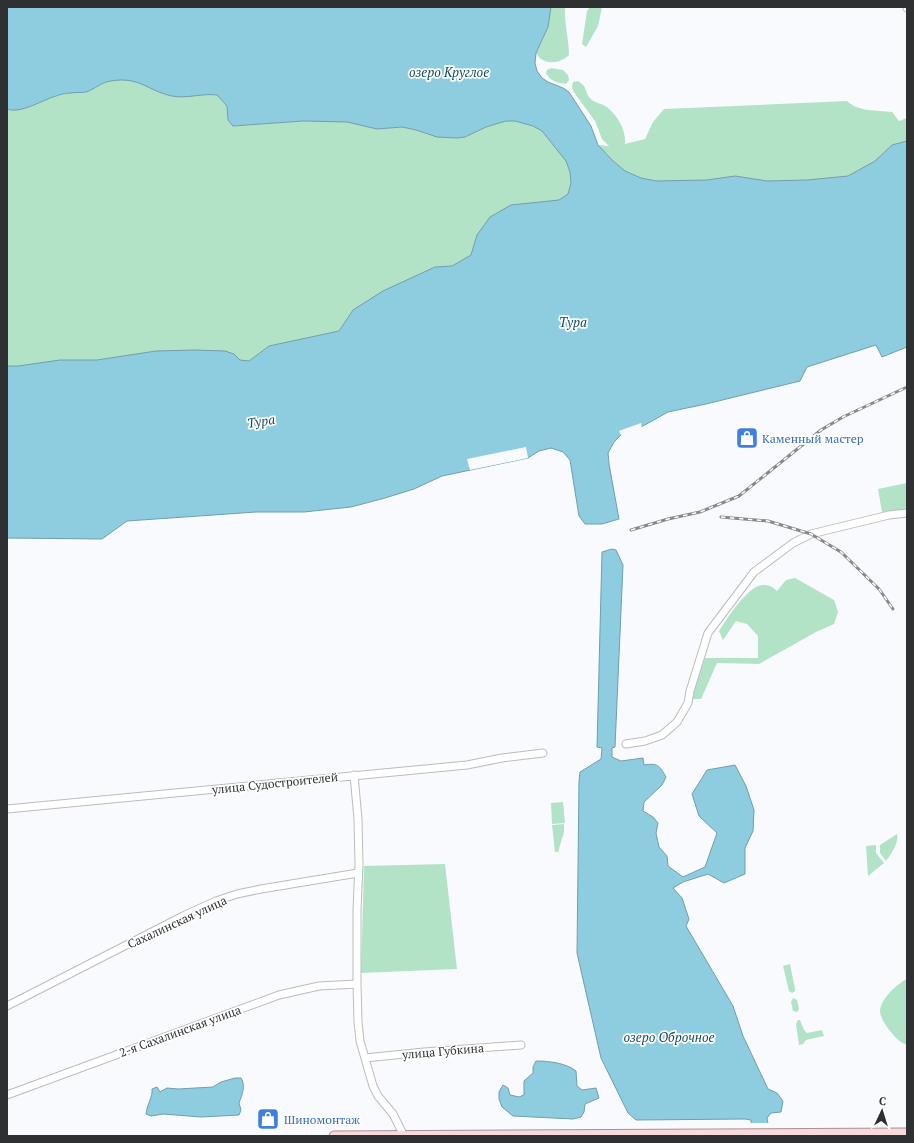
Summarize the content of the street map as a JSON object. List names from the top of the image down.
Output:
{
  "streets": {
    "street": [
      "улица Судостроителей",
      "Сахалинская улица",
      "2-я Сахалинская улица",
      "улица Губкина"
    ]
  },
  "water": ["озеро Круглое", "Тура", "озеро Оброчное"],
  "places": {
    "shop": ["Каменный мастер", "Шиномонтаж"]
  },
  "north": "top"
}
